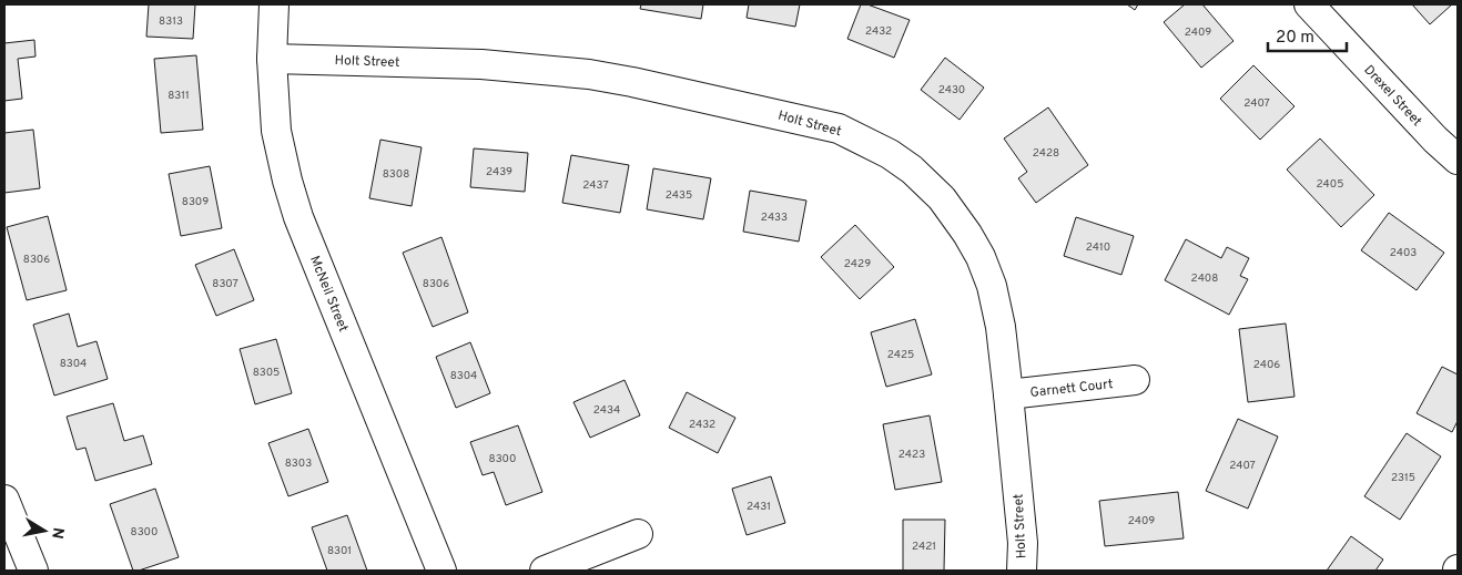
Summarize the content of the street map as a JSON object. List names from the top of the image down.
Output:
{
  "streets": {
    "street": [
      "Holt Street",
      "Drexel Street",
      "McNeil Street",
      "Garnett Court"
    ]
  },
  "crossings": [
    ["Holt Street", "McNeil Street"],
    ["Holt Street", "Garnett Court"]
  ],
  "house_numbers": [
    "8313",
    "2432",
    "2409",
    "2430",
    "8311",
    "2407",
    "2428",
    "2439",
    "8308",
    "2405",
    "2437",
    "2435",
    "8309",
    "2433",
    "2410",
    "2403",
    "8306",
    "2429",
    "2408",
    "8307",
    "8306",
    "2425",
    "8304",
    "2406",
    "8305",
    "8304",
    "2434",
    "2432",
    "2423",
    "8300",
    "8303",
    "2407",
    "2315",
    "2431",
    "2409",
    "8300",
    "2421",
    "8301"
  ],
  "scale_bar": "20 m",
  "north": "right"
}
